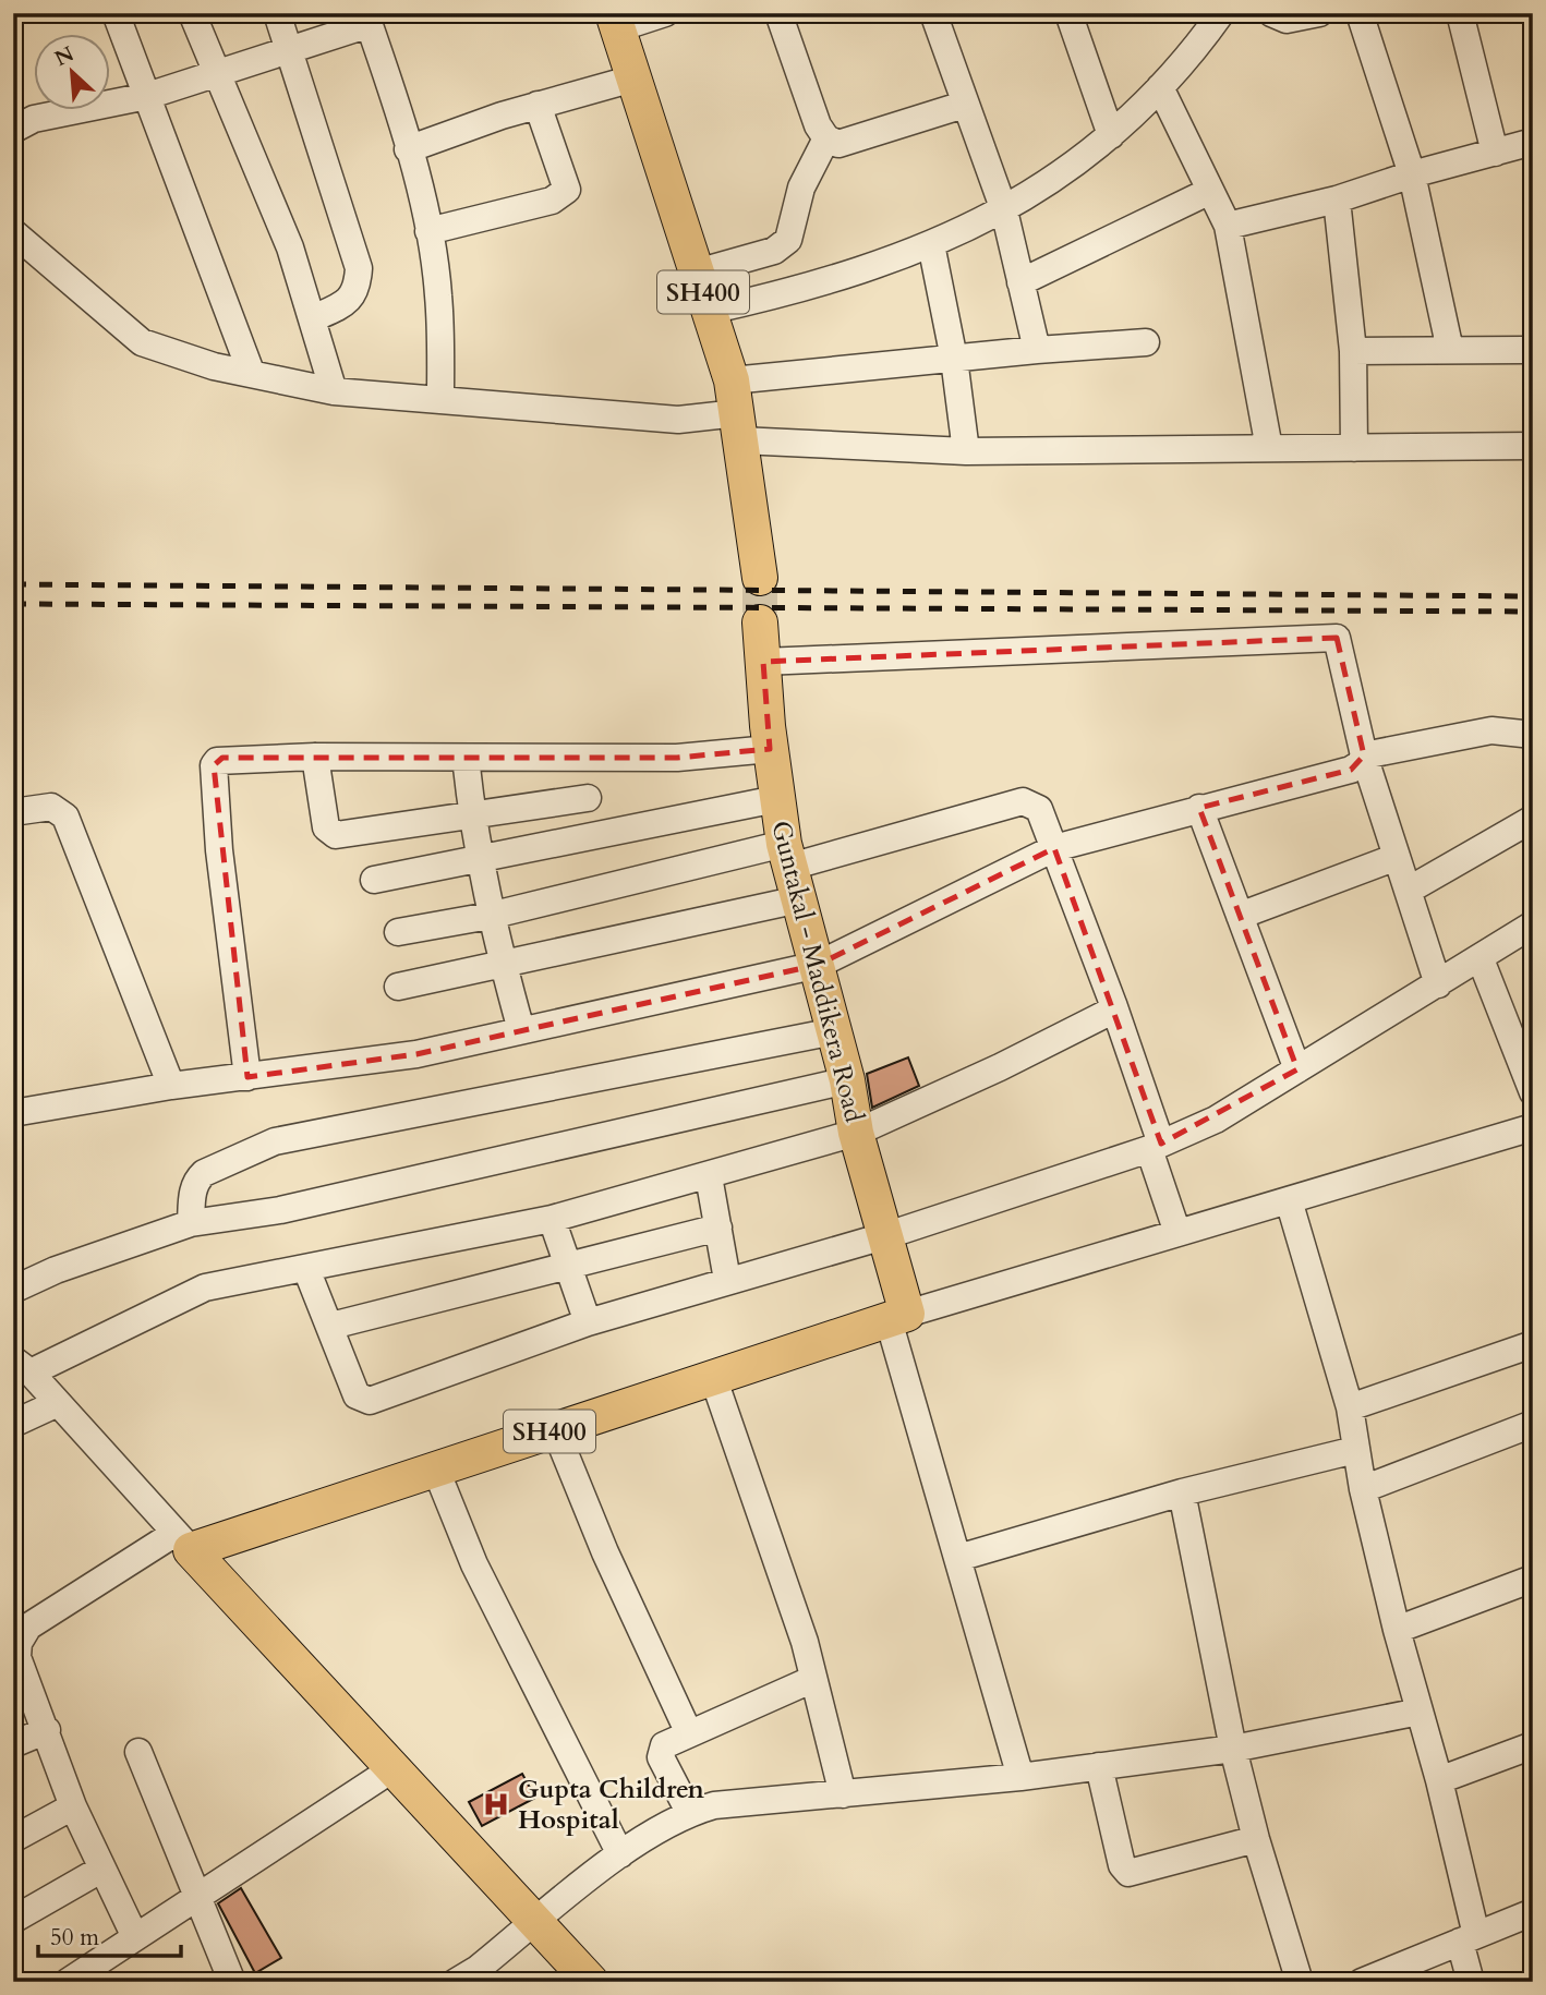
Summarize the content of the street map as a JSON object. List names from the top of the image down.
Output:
{
  "streets": {
    "main road": ["SH400", "Guntakal - Maddikera Road"]
  },
  "crossings": [
    ["SH400", "Guntakal - Maddikera Road"]
  ],
  "places": {
    "hospital": ["Gupta Children Hospital"]
  },
  "scale_bar": "50 m",
  "north": "top left"
}
